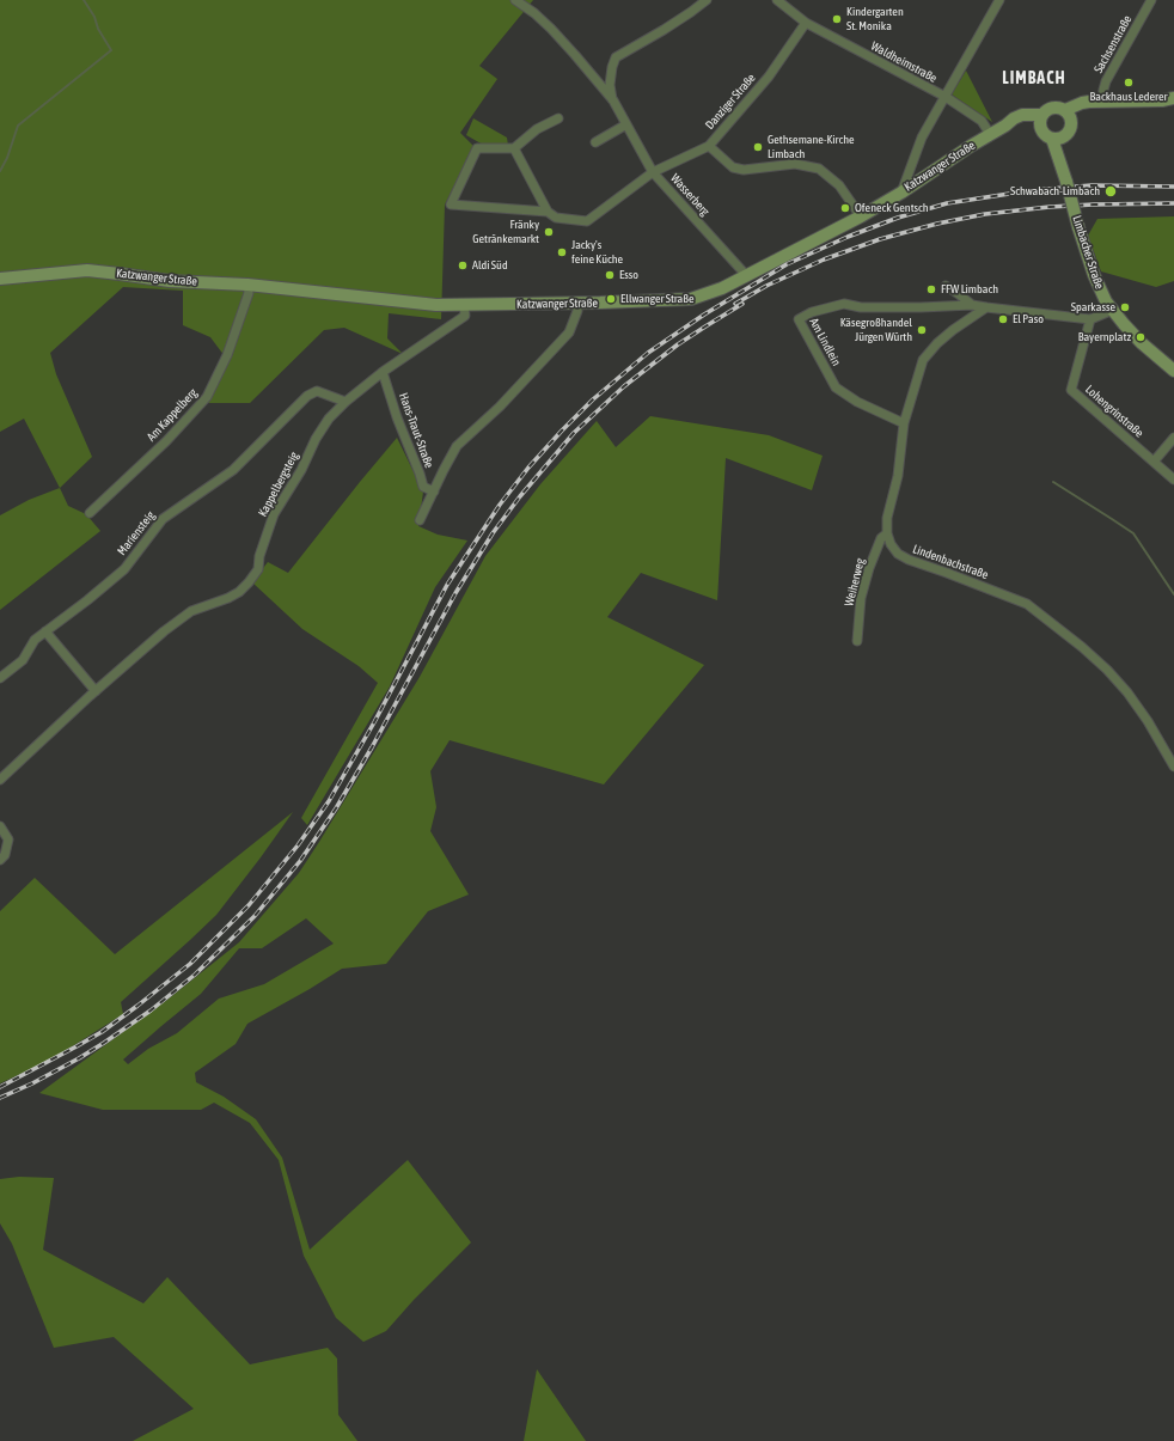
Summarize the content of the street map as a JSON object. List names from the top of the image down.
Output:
{
  "streets": {
    "main road": ["Katzwanger Straße", "Limbacher Straße"],
    "street": [
      "Sachsenstraße",
      "Waldheimstraße",
      "Danziger Straße",
      "Wasserberg",
      "Am Lindlein",
      "Lohengrinstraße",
      "Am Kappelberg",
      "Hans-Traut-Straße",
      "Kappelbergsteig",
      "Mariensteig",
      "Lindenbachstraße",
      "Weiherweg"
    ]
  },
  "crossings": [
    ["Waldheimstraße", "Danziger Straße"],
    ["Waldheimstraße", "Katzwanger Straße"],
    ["Danziger Straße", "Wasserberg"],
    ["Katzwanger Straße", "Wasserberg"],
    ["Katzwanger Straße", "Limbacher Straße"],
    ["Katzwanger Straße", "Am Kappelberg"],
    ["Katzwanger Straße", "Kappelbergsteig"],
    ["Hans-Traut-Straße", "Kappelbergsteig"],
    ["Kappelbergsteig", "Mariensteig"],
    ["Lindenbachstraße", "Weiherweg"]
  ],
  "districts": ["LIMBACH"],
  "places": [
    "Kindergarten St. Monika",
    "Backhaus Lederer",
    "Gethsemane-Kirche Limbach",
    "Schwabach-Limbach",
    "Ofeneck Gentsch",
    "Fränky Getränkemarkt",
    "Jacky's feine Küche",
    "Aldi Süd",
    "Esso",
    "FFW Limbach",
    "Ellwanger Straße",
    "Sparkasse",
    "El Paso",
    "Käsegroßhandel Jürgen Würth",
    "Bayernplatz"
  ]
}
